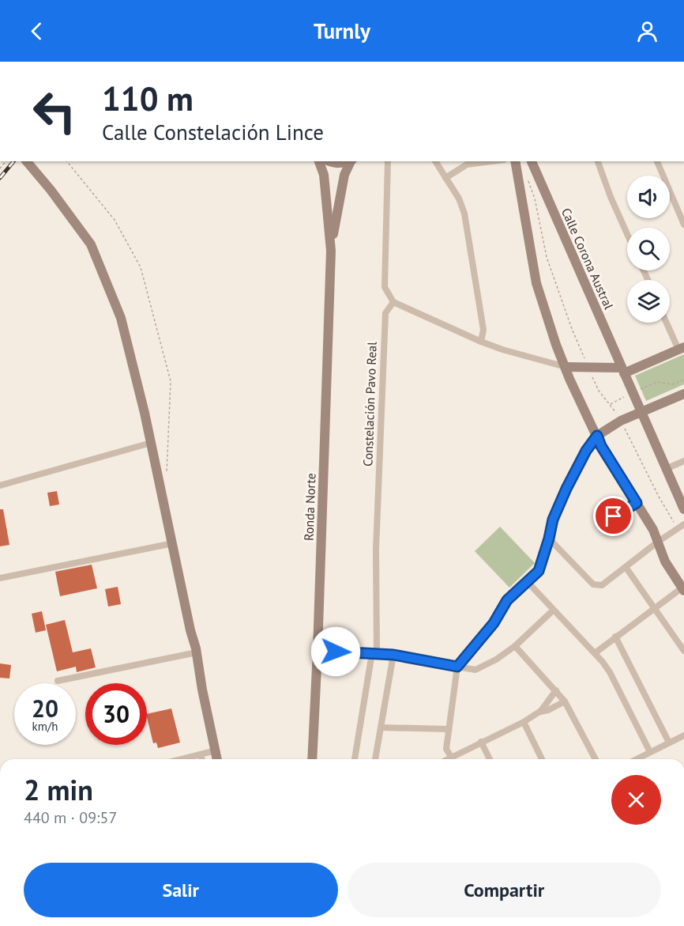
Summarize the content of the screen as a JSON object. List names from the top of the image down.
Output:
{
  "streets": {
    "street": ["Calle Corona Austral", "Constelación Pavo Real", "Ronda Norte"]
  },
  "page": {
    "header": "Turnly",
    "turn": ["110 m", "Calle Constelación Lince"],
    "speed": "20 km/h",
    "limit": "30",
    "heading": ["2 min", "440 m · 09:57"],
    "buttons": ["Salir", "Compartir"]
  }
}
